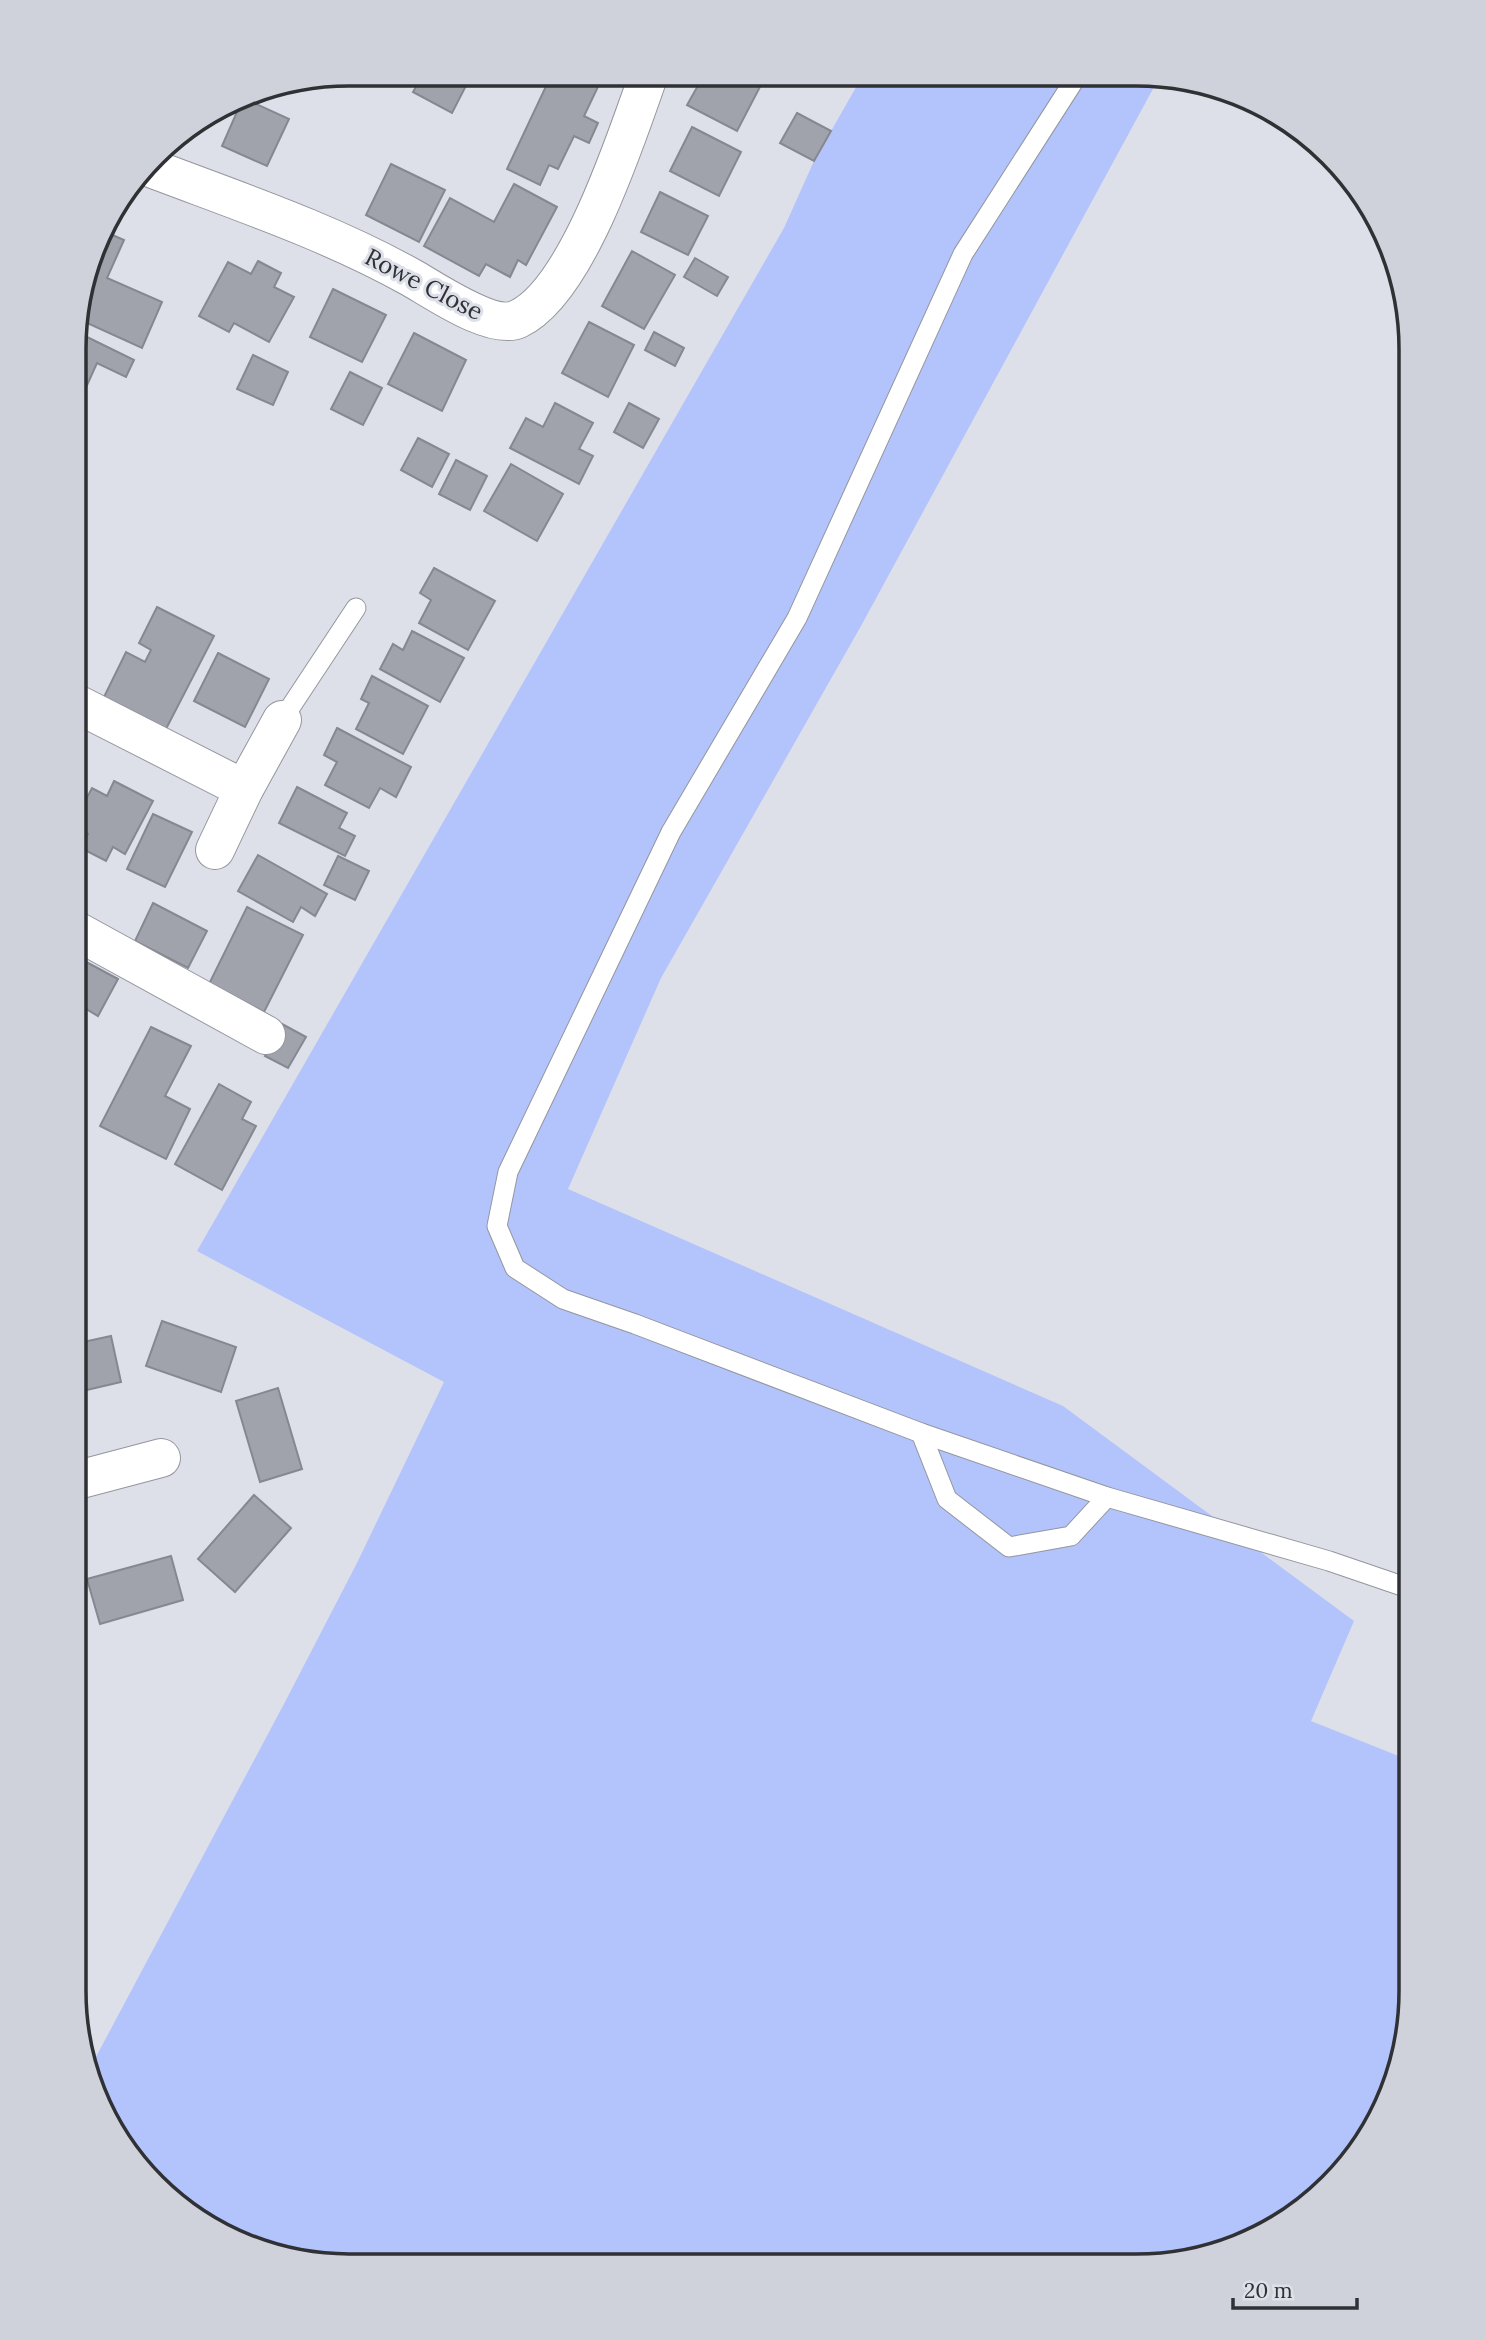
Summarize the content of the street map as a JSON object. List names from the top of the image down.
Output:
{
  "streets": {
    "street": ["Rowe Close"]
  },
  "scale_bar": "20 m"
}
